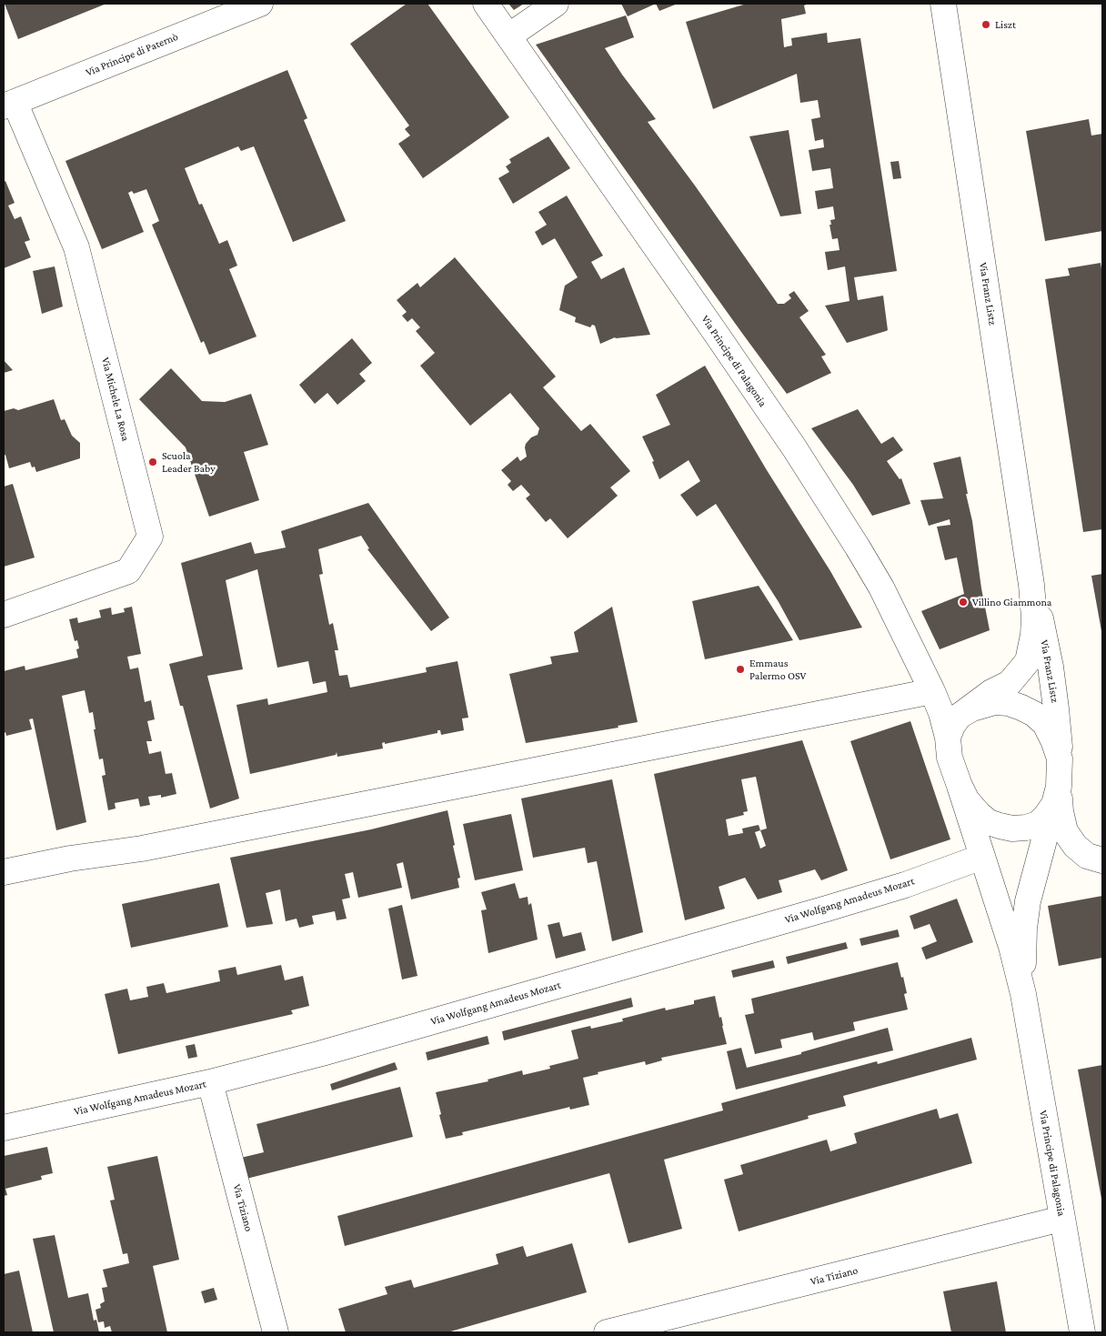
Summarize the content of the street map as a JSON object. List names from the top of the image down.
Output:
{
  "streets": {
    "street": [
      "Via Principe di Paternò",
      "Via Franz Listz",
      "Via Principe di Palagonia",
      "Via Michele La Rosa",
      "Via Wolfgang Amadeus Mozart",
      "Via Tiziano"
    ]
  },
  "crossings": [
    ["Via Principe di Paternò", "Via Michele La Rosa"],
    ["Via Franz Listz", "Via Principe di Palagonia"],
    ["Via Principe di Palagonia", "Via Wolfgang Amadeus Mozart"],
    ["Via Principe di Palagonia", "Via Tiziano"],
    ["Via Wolfgang Amadeus Mozart", "Via Tiziano"]
  ],
  "places": [
    "Liszt",
    "Scuola Leader Baby",
    "Villino Giammona",
    "Emmaus Palermo OSV"
  ]
}
